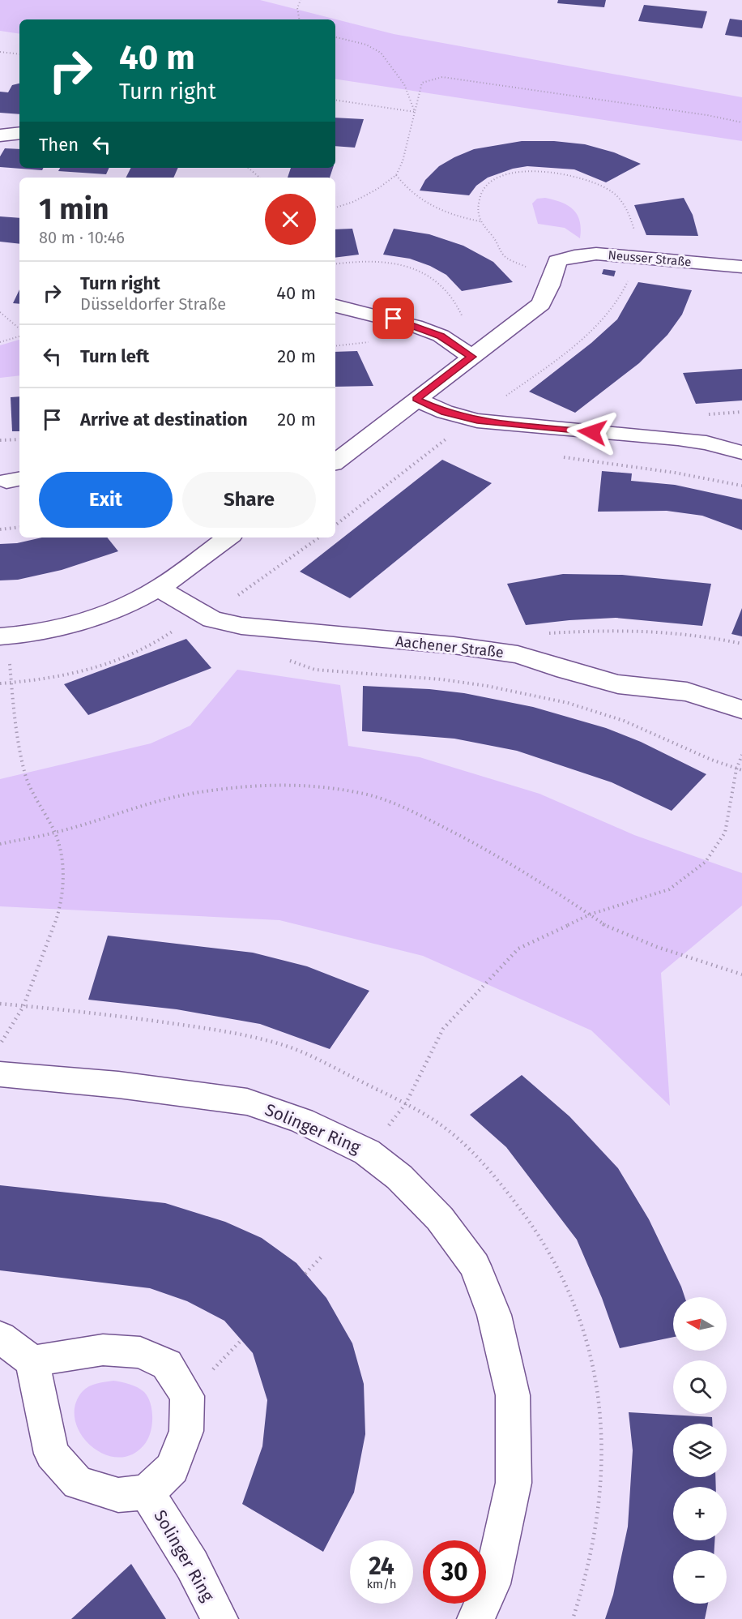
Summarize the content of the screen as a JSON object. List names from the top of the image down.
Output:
{
  "streets": {
    "street": ["Neusser Straße", "Aachener Straße", "Solinger Ring"]
  },
  "north": "left",
  "page": {
    "turn": ["40 m", "Turn right"],
    "then": "Then",
    "heading": ["1 min", "80 m · 10:46"],
    "list": [
      {
        "name": "Turn right",
        "note": "Düsseldorfer Straße",
        "value": "40 m"
      },
      {
        "name": "Turn left",
        "value": "20 m"
      },
      {
        "name": "Arrive at destination",
        "value": "20 m"
      }
    ],
    "buttons": ["Exit", "Share"],
    "map_buttons": ["+", "−"],
    "speed": "24 km/h",
    "limit": "30"
  }
}
